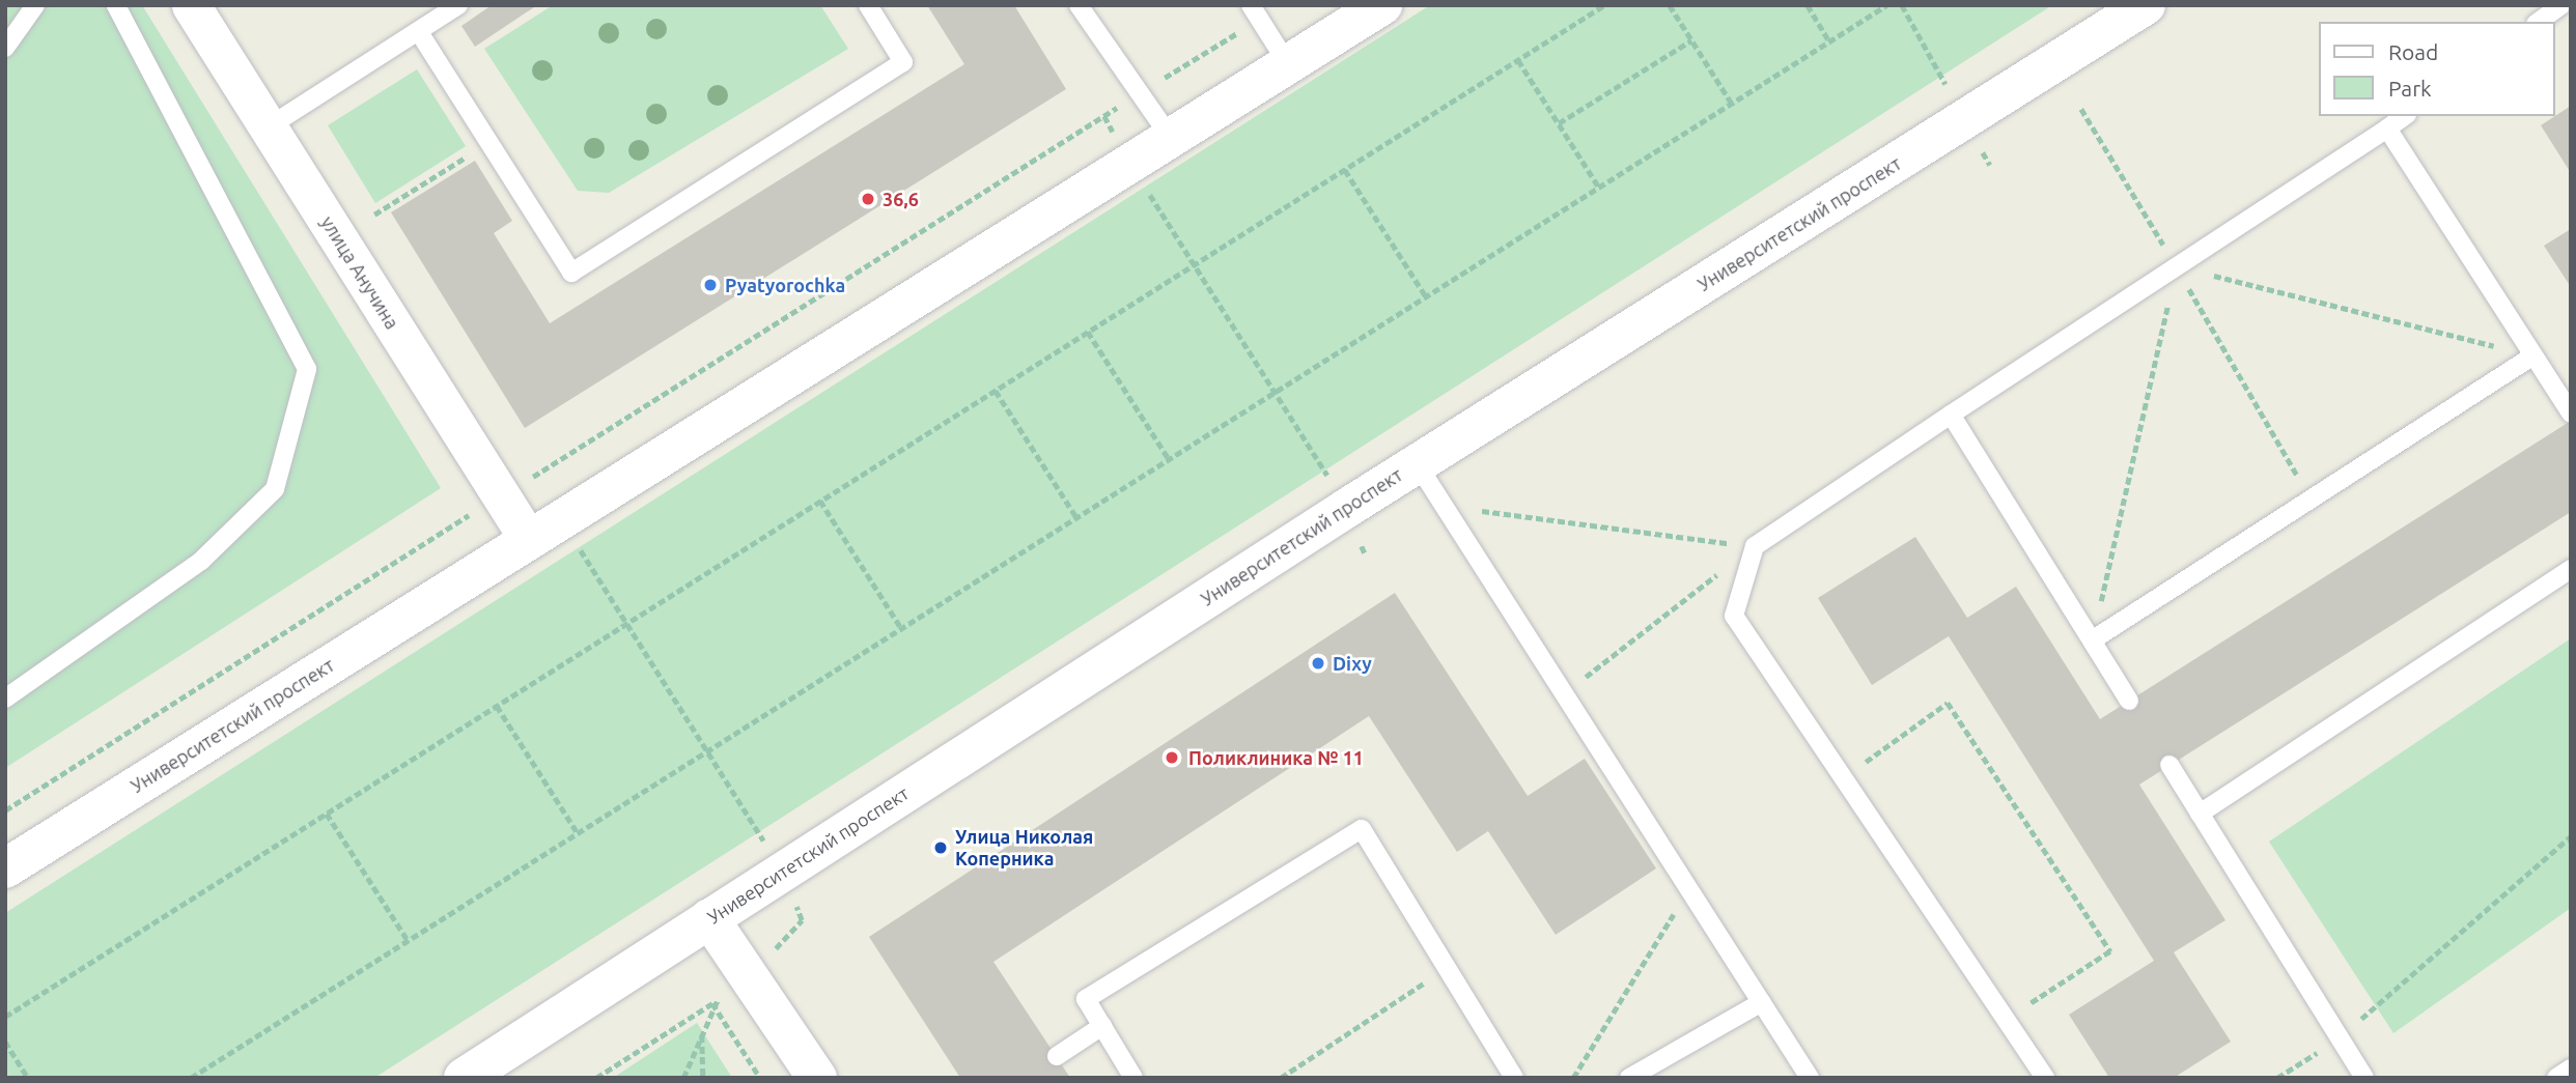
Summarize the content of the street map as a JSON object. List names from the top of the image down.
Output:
{
  "streets": {
    "main road": ["Университетский проспект"],
    "street": ["улица Анучина"]
  },
  "crossings": [
    ["Университетский проспект", "улица Анучина"]
  ],
  "places": [
    "36,6",
    "Pyatyorochka",
    "Dixy",
    "Поликлиника № 11",
    "Улица Николая Коперника"
  ],
  "legend": ["Road", "Park"]
}
